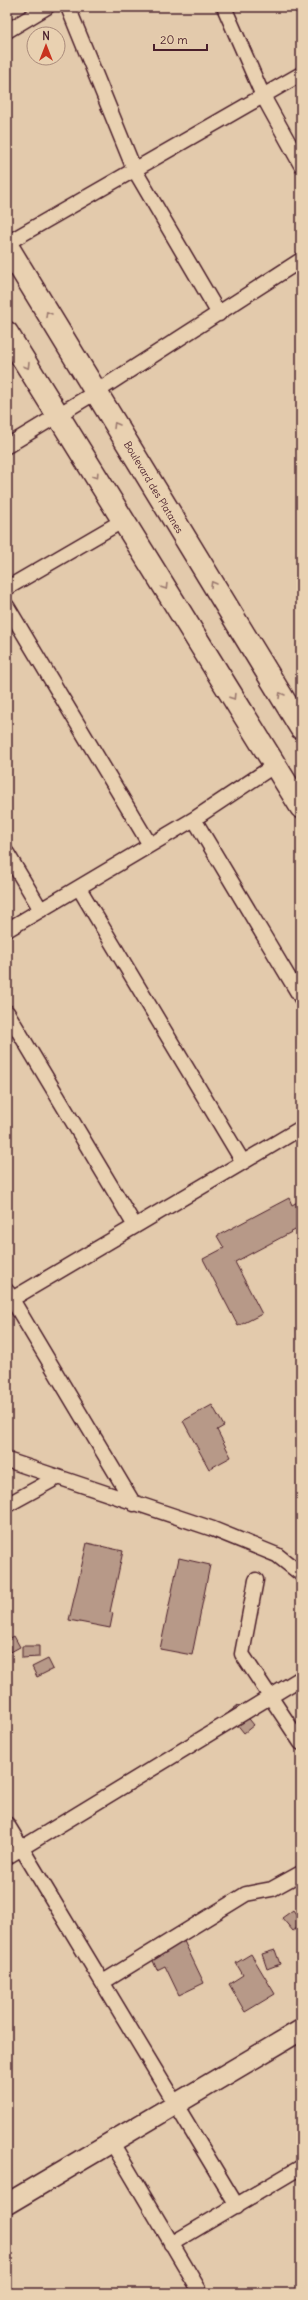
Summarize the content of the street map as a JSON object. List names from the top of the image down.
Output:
{
  "streets": {
    "main road": ["Boulevard des Platanes"]
  },
  "scale_bar": "20 m",
  "north": "top"
}
